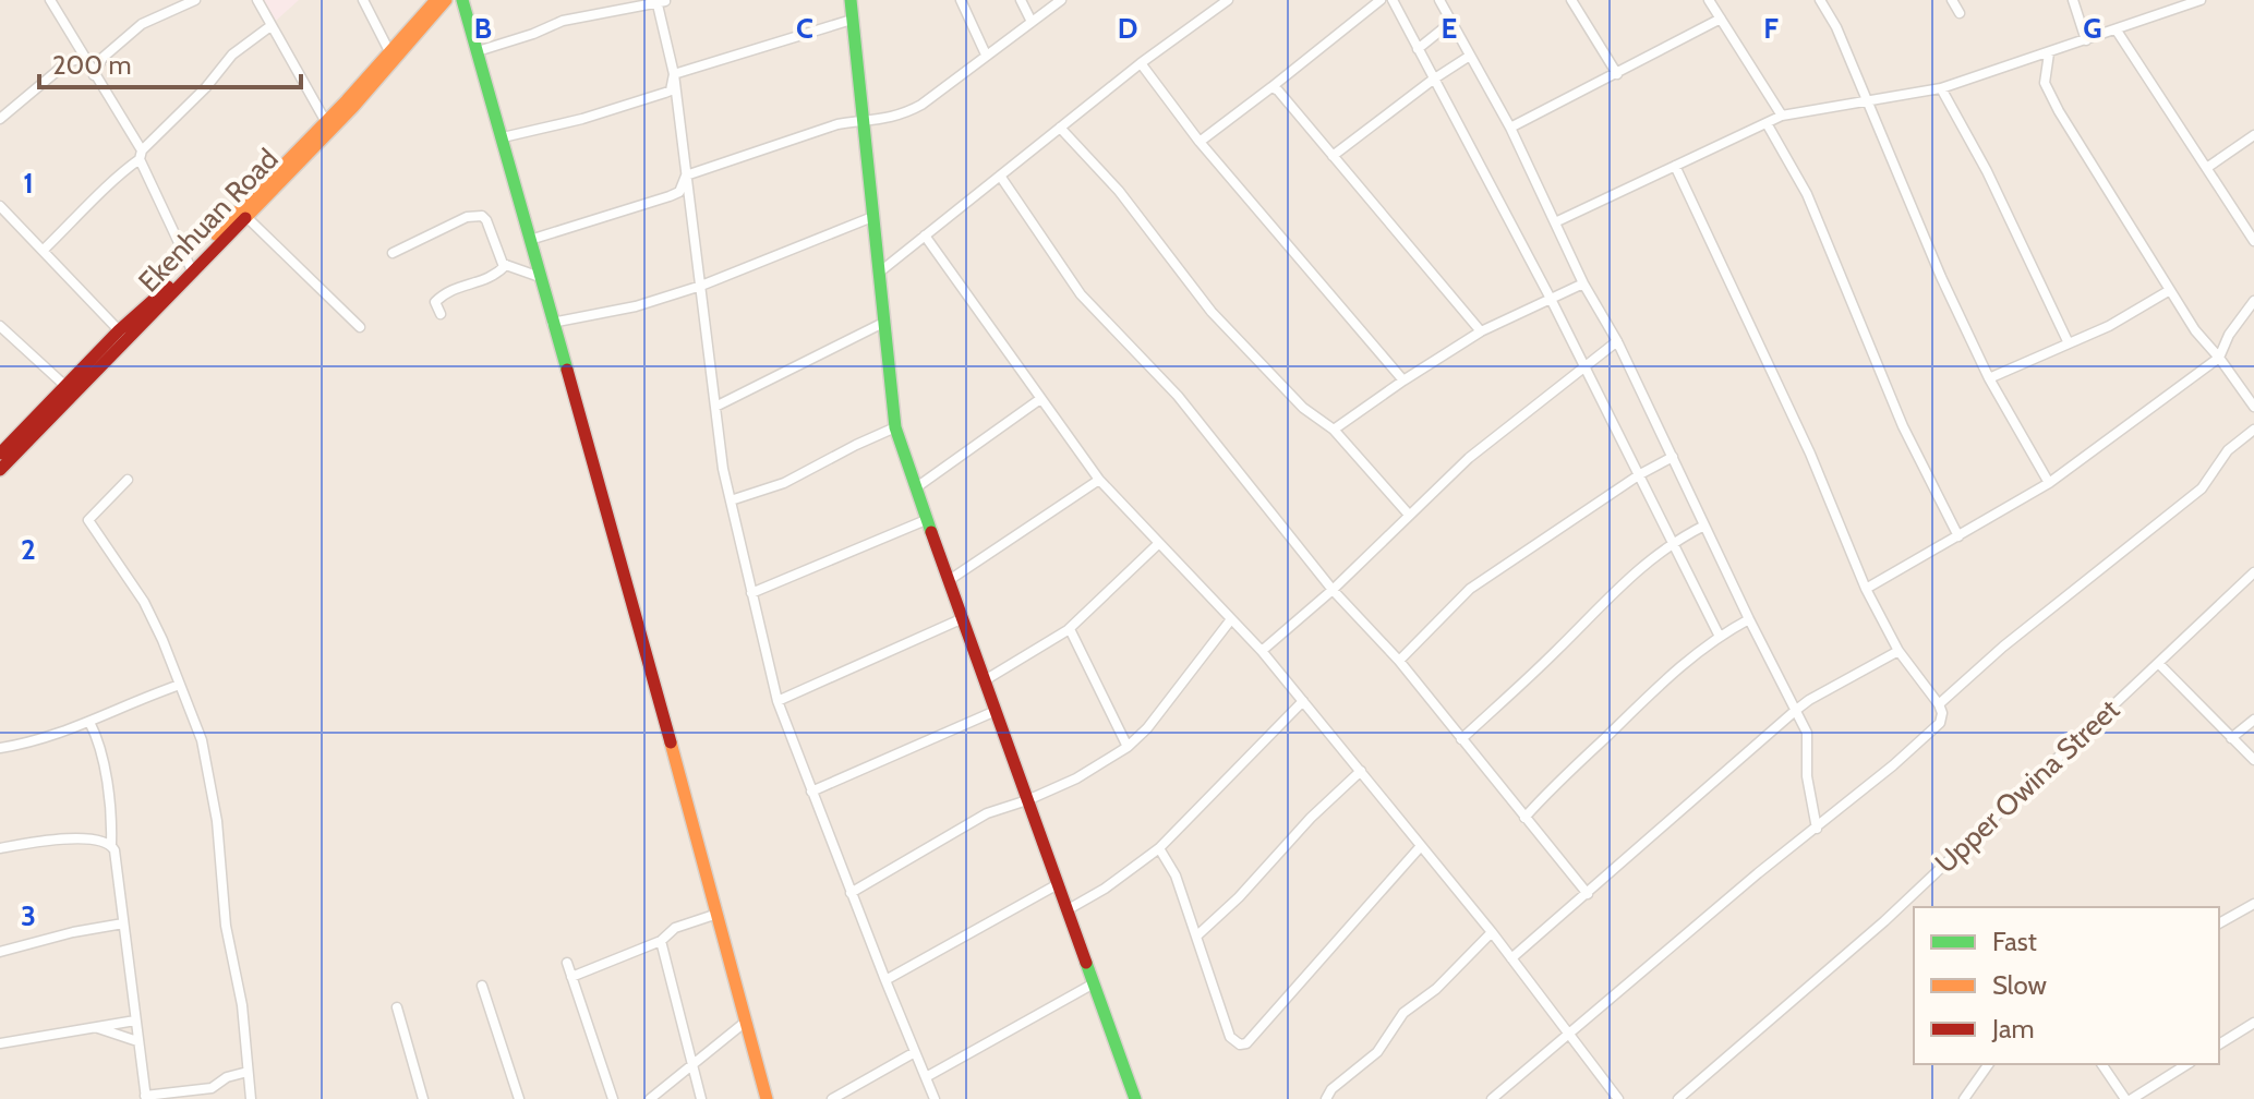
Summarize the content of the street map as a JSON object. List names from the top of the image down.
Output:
{
  "streets": {
    "street": ["Ekenhuan Road", "Upper Owina Street"]
  },
  "legend": ["Fast", "Slow", "Jam"],
  "scale_bar": "200 m",
  "grid": {
    "columns": [
      "B",
      "C",
      "D",
      "E",
      "F",
      "G"
    ],
    "rows": ["1", "2", "3"]
  }
}
